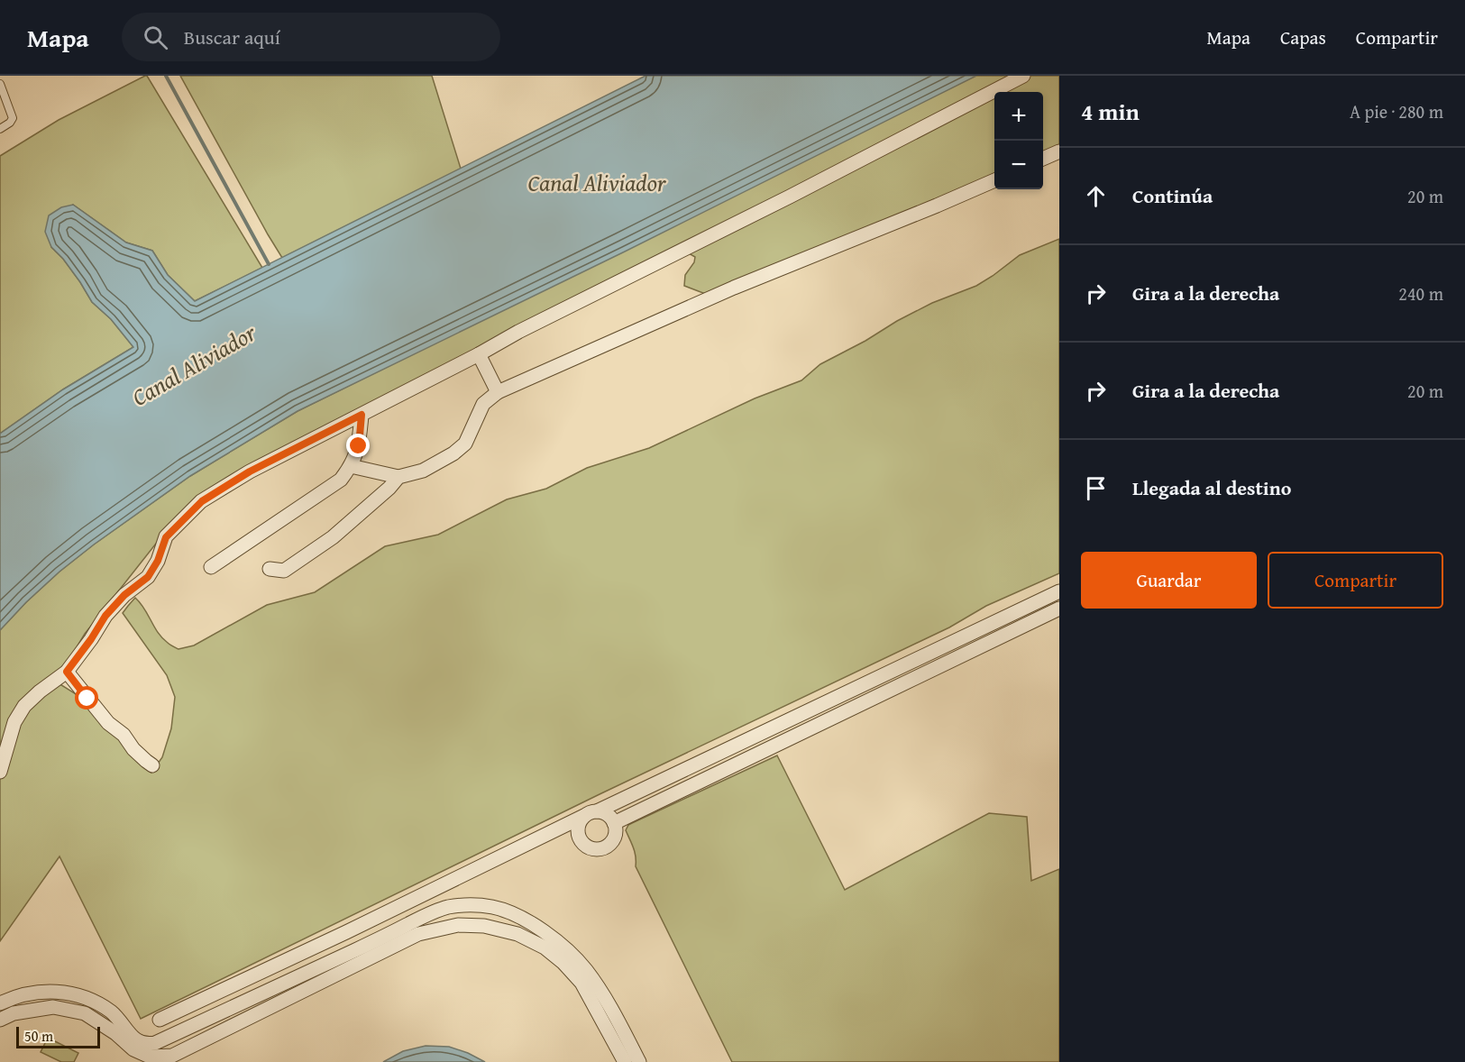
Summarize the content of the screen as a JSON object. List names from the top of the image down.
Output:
{
  "water": ["Canal Aliviador"],
  "scale_bar": "50 m",
  "page": {
    "header": "Mapa",
    "search": "Buscar aquí",
    "nav": ["Mapa", "Capas", "Compartir"],
    "heading": ["4 min", "A pie · 280 m"],
    "map_buttons": ["+", "−"],
    "list": [
      ["Continúa", "20 m"],
      ["Gira a la derecha", "240 m"],
      ["Gira a la derecha", "20 m"],
      "Llegada al destino"
    ],
    "buttons": ["Guardar", "Compartir"],
    "scale": "50 m"
  }
}
